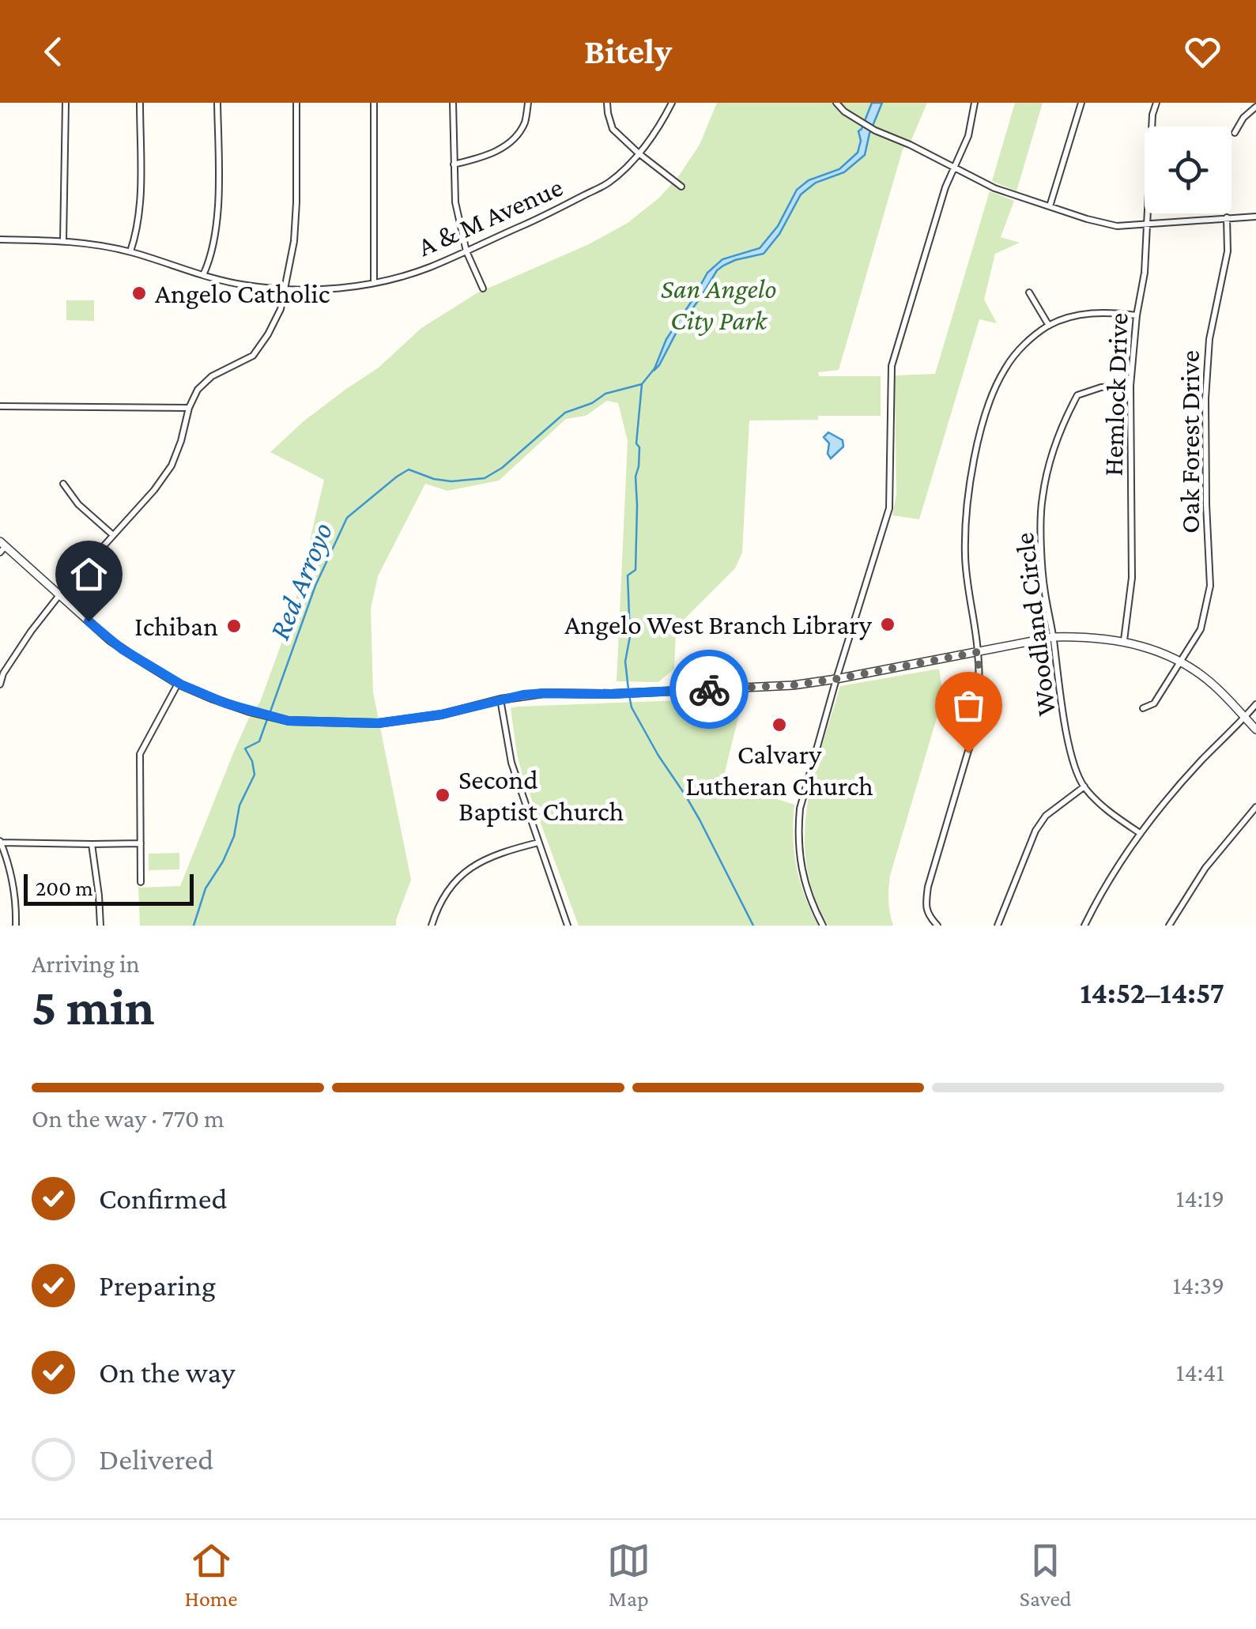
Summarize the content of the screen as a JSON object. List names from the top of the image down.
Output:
{
  "streets": {
    "street": [
      "A & M Avenue",
      "Hemlock Drive",
      "Oak Forest Drive",
      "Woodland Circle"
    ]
  },
  "crossings": [
    ["Hemlock Drive", "Woodland Circle"]
  ],
  "water": ["Red Arroyo"],
  "parks": ["San Angelo City Park"],
  "places": [
    "Angelo Catholic",
    "Angelo West Branch Library",
    "Ichiban",
    "Calvary Lutheran Church",
    "Second Baptist Church"
  ],
  "scale_bar": "200 m",
  "page": {
    "header": "Bitely",
    "scale": "200 m",
    "heading": ["5 min", "Arriving in", "14:52–14:57"],
    "bar": "On the way · 770 m",
    "list": [
      ["Confirmed", "14:19"],
      ["Preparing", "14:39"],
      ["On the way", "14:41"],
      "Delivered"
    ],
    "tabs": ["Home", "Map", "Saved"]
  }
}
